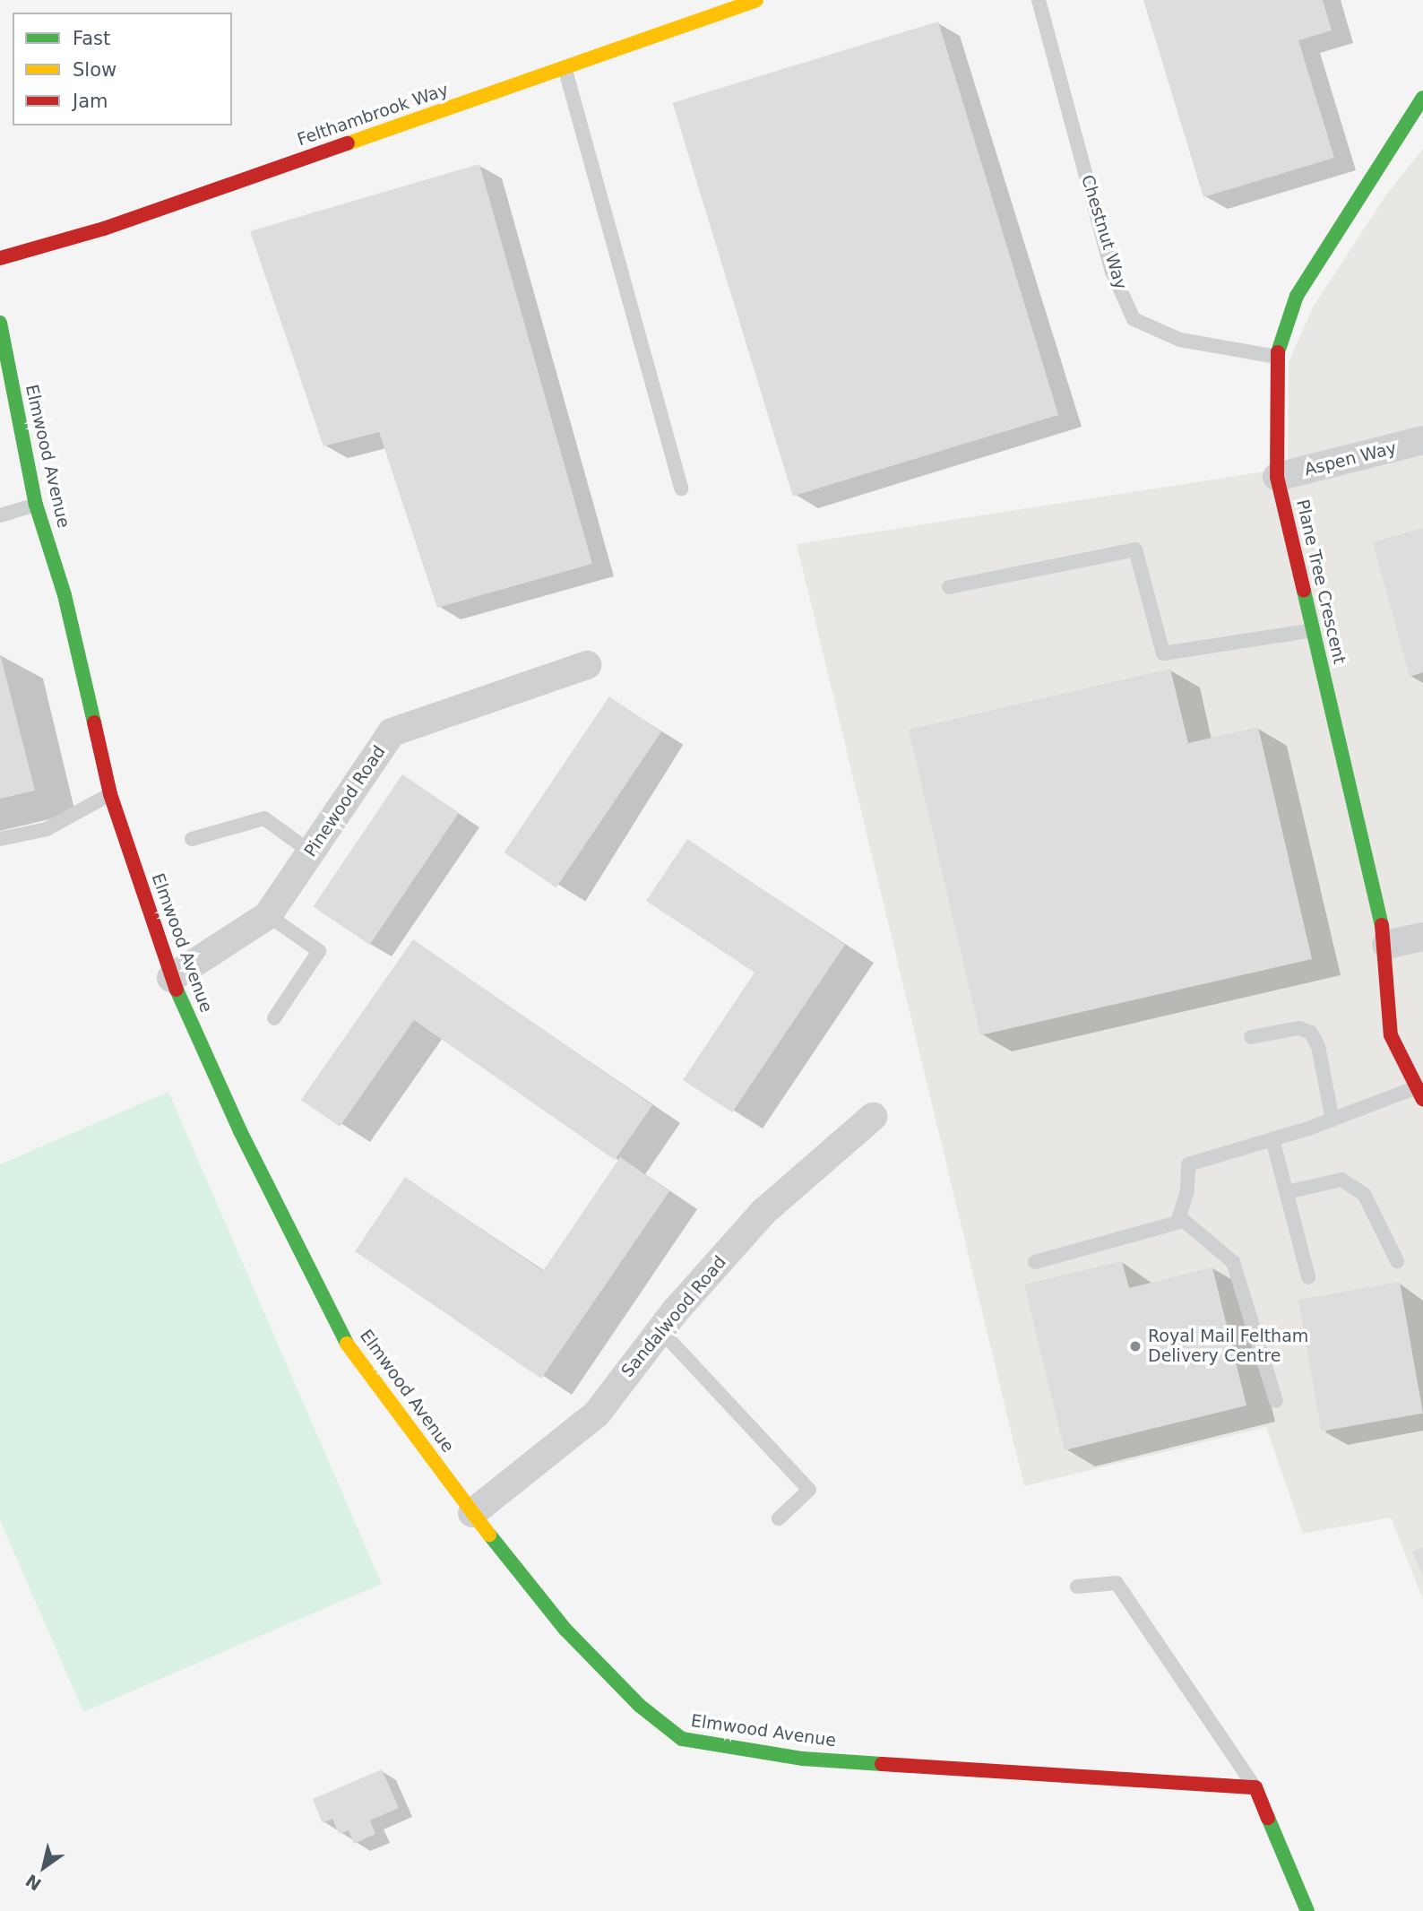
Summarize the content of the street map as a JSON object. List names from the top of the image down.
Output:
{
  "streets": {
    "street": [
      "Felthambrook Way",
      "Elmwood Avenue",
      "Aspen Way",
      "Plane Tree Crescent",
      "Pinewood Road",
      "Sandalwood Road"
    ],
    "lane": ["Chestnut Way"]
  },
  "crossings": [
    ["Chestnut Way", "Plane Tree Crescent"],
    ["Elmwood Avenue", "Pinewood Road"],
    ["Elmwood Avenue", "Sandalwood Road"],
    ["Aspen Way", "Plane Tree Crescent"]
  ],
  "places": ["Royal Mail Feltham Delivery Centre"],
  "legend": ["Fast", "Slow", "Jam"],
  "north": "bottom left"
}
